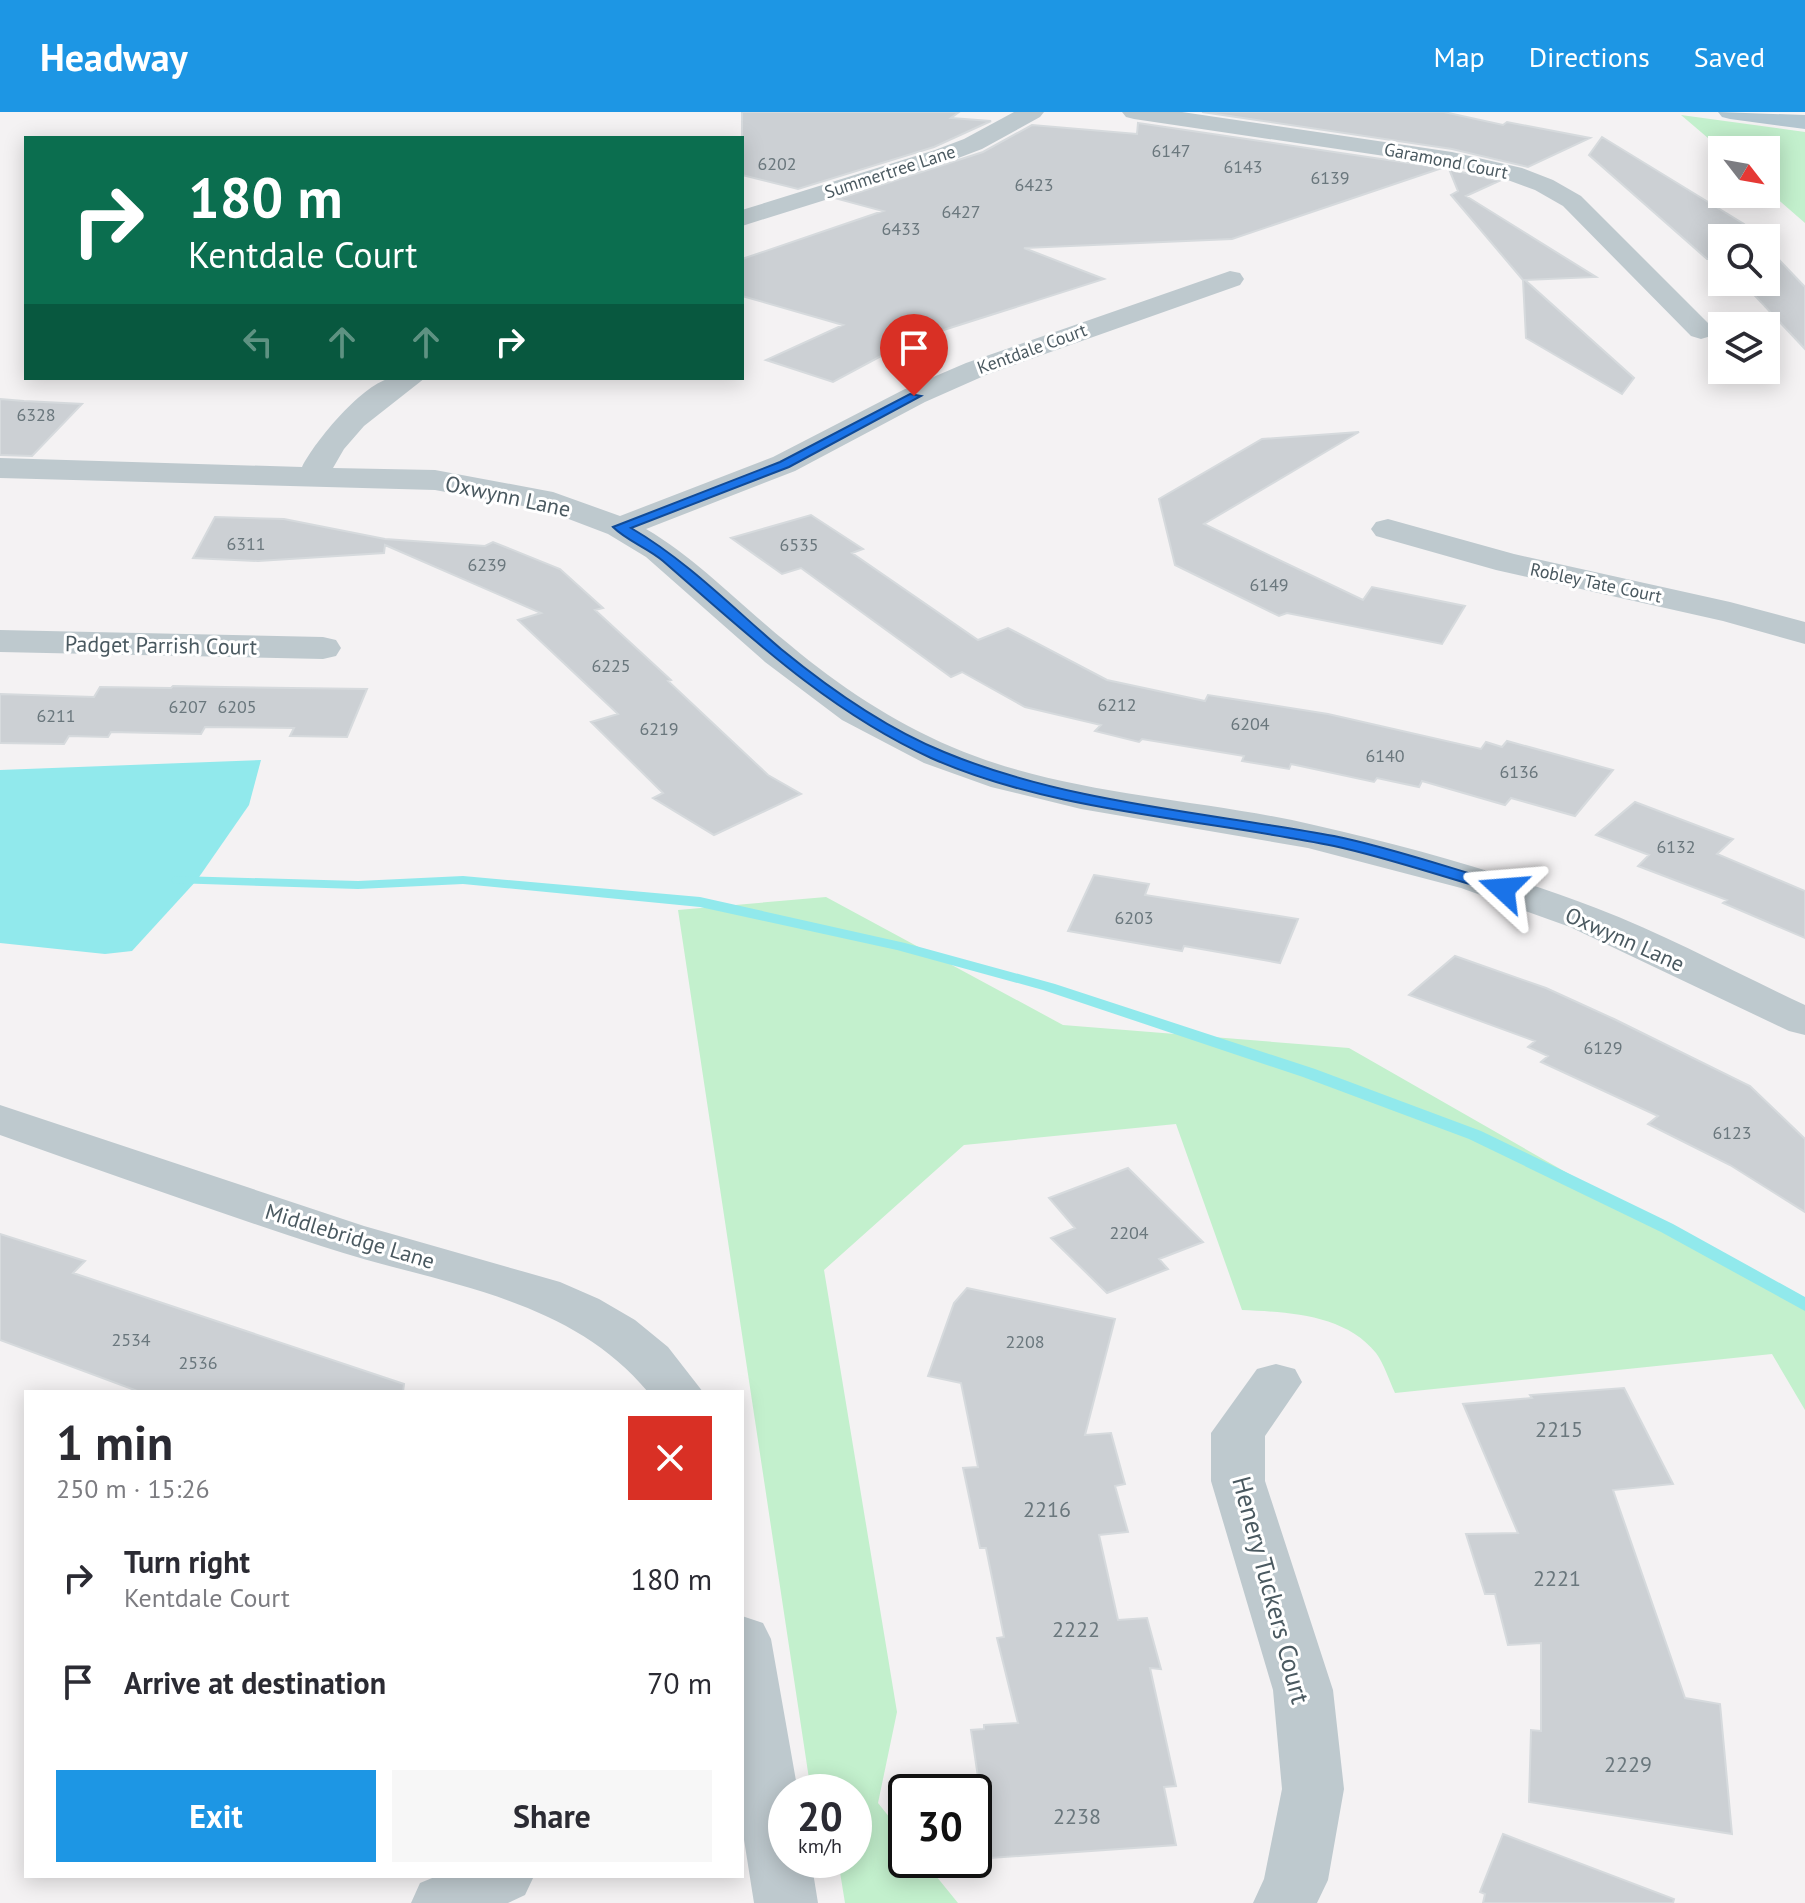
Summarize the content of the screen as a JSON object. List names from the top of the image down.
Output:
{
  "streets": {
    "street": [
      "Garamond Court",
      "Summertree Lane",
      "Kentdale Court",
      "Oxwynn Lane",
      "Robley Tate Court",
      "Padget Parrish Court",
      "Middlebridge Lane",
      "Henery Tuckers Court"
    ]
  },
  "crossings": [
    ["Kentdale Court", "Oxwynn Lane"]
  ],
  "house_numbers": [
    "6147",
    "6202",
    "6143",
    "6139",
    "6423",
    "6427",
    "6433",
    "6328",
    "6311",
    "6535",
    "6239",
    "6149",
    "6225",
    "6212",
    "6207",
    "6205",
    "6211",
    "6204",
    "6219",
    "6140",
    "6136",
    "6132",
    "6203",
    "6129",
    "6123",
    "2204",
    "2534",
    "2208",
    "2536",
    "2215",
    "2216",
    "2221",
    "2222",
    "2229",
    "2238"
  ],
  "north": "bottom right",
  "page": {
    "header": "Headway",
    "nav": ["Map", "Directions", "Saved"],
    "turn": ["180 m", "Kentdale Court"],
    "heading": ["1 min", "250 m · 15:26"],
    "list": [
      {
        "name": "Turn right",
        "note": "Kentdale Court",
        "value": "180 m"
      },
      {
        "name": "Arrive at destination",
        "value": "70 m"
      }
    ],
    "buttons": ["Exit", "Share"],
    "speed": "20 km/h",
    "limit": "30"
  }
}
